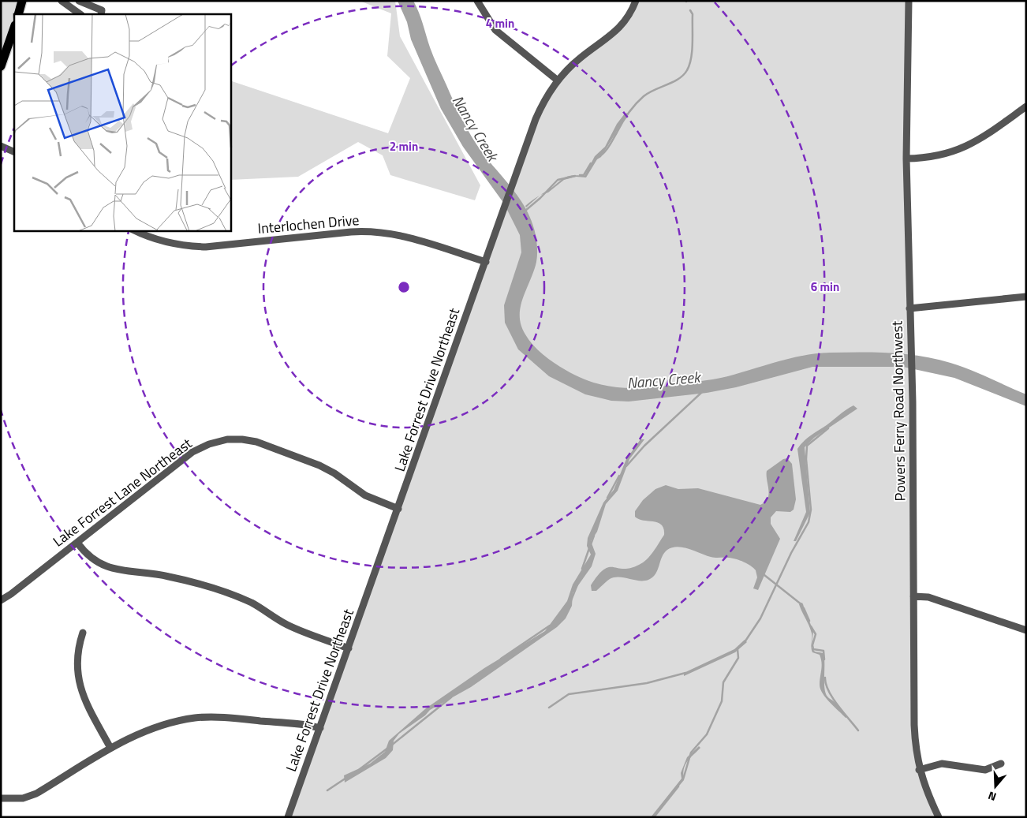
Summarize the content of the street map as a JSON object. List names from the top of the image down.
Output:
{
  "streets": {
    "street": [
      "Interlochen Drive",
      "Lake Forrest Drive Northeast",
      "Powers Ferry Road Northwest",
      "Lake Forrest Lane Northeast"
    ]
  },
  "crossings": [
    ["Interlochen Drive", "Lake Forrest Drive Northeast"],
    ["Lake Forrest Drive Northeast", "Lake Forrest Lane Northeast"]
  ],
  "water": ["Nancy Creek"],
  "north": "bottom",
  "rings": ["4 min", "2 min", "6 min"]
}
